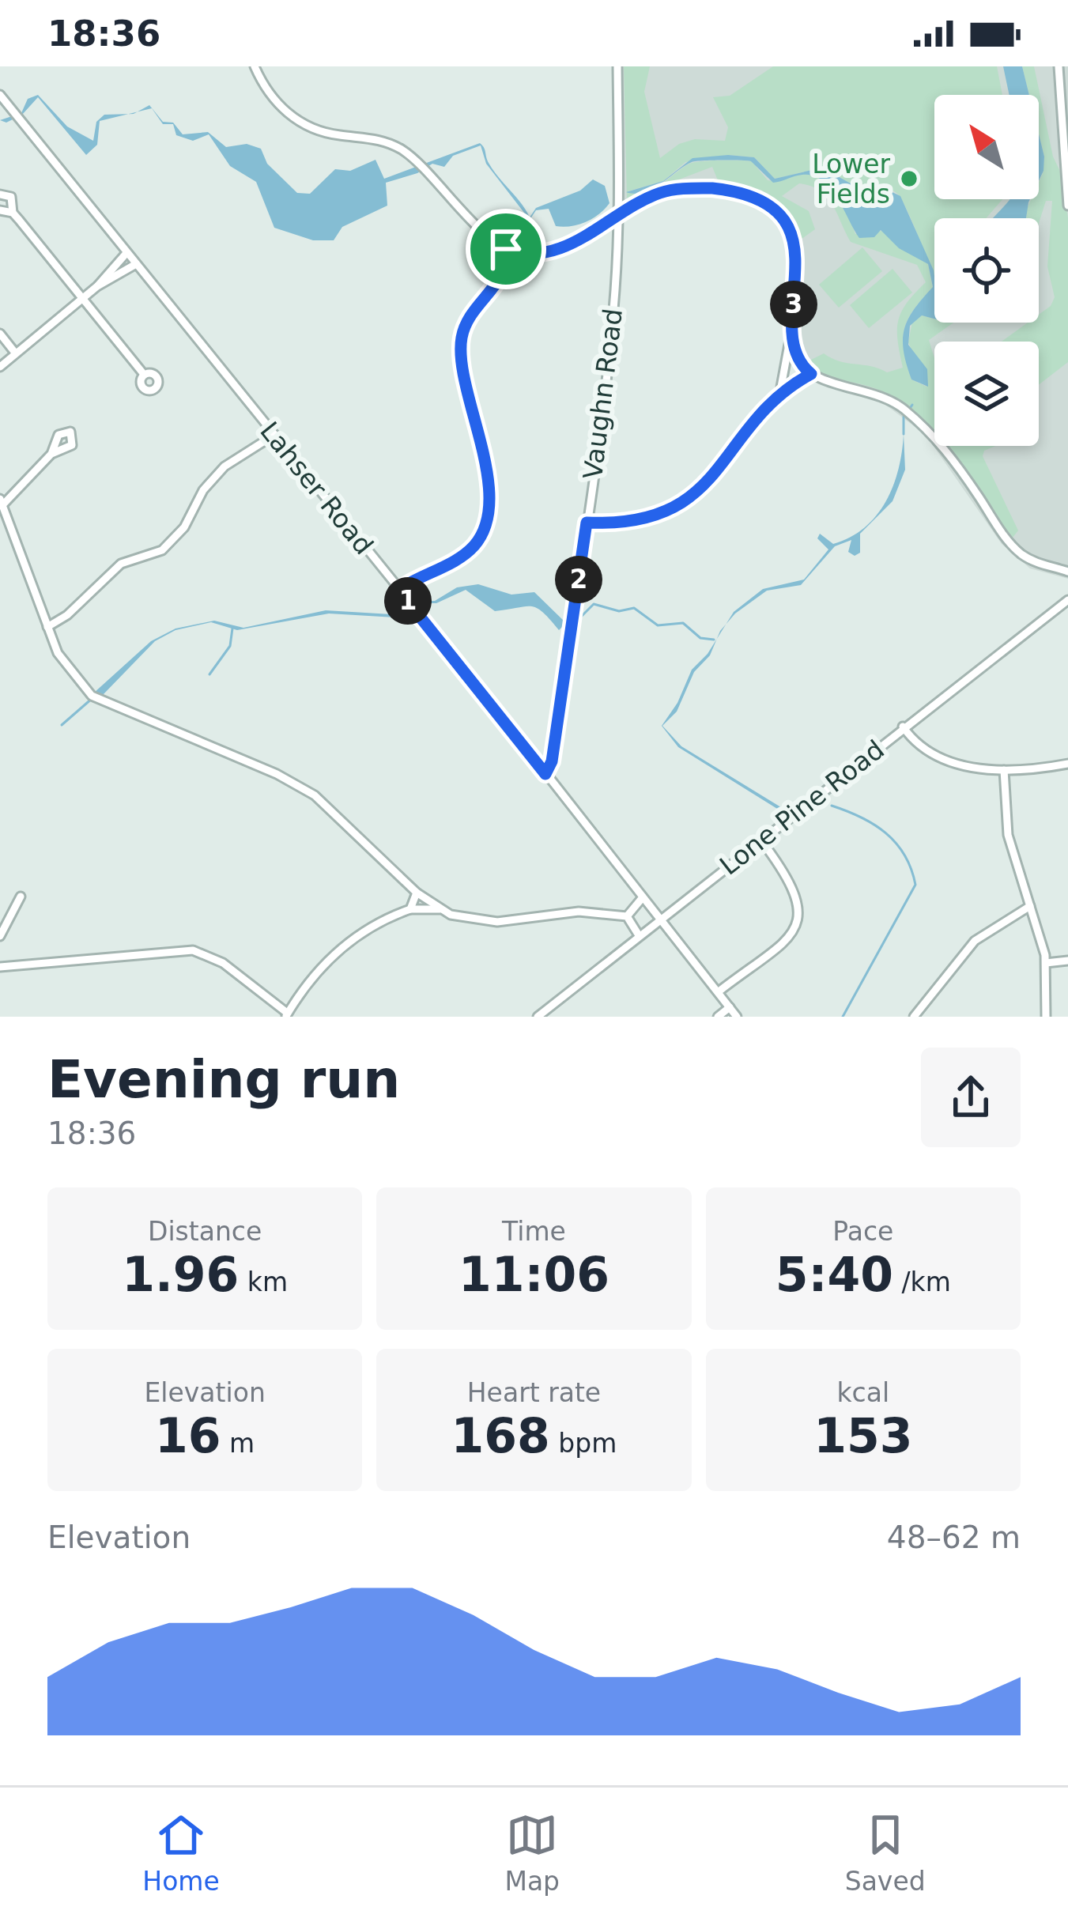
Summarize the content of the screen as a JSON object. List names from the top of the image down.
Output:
{
  "streets": {
    "street": ["Vaughn Road", "Lahser Road", "Lone Pine Road"]
  },
  "crossings": [
    ["Vaughn Road", "Lahser Road"],
    ["Lahser Road", "Lone Pine Road"]
  ],
  "places": ["Lower Fields"],
  "north": "top left",
  "page": {
    "status": "18:36",
    "pins": ["3", "2", "1"],
    "heading": ["Evening run", "18:36"],
    "stats": [
      ["Distance", "1.96 km"],
      ["Time", "11:06"],
      ["Pace", "5:40 /km"],
      ["Elevation", "16 m"],
      ["Heart rate", "168 bpm"],
      ["kcal", "153"]
    ],
    "chart": ["Elevation", "48–62 m"],
    "tabs": ["Home", "Map", "Saved"]
  }
}
